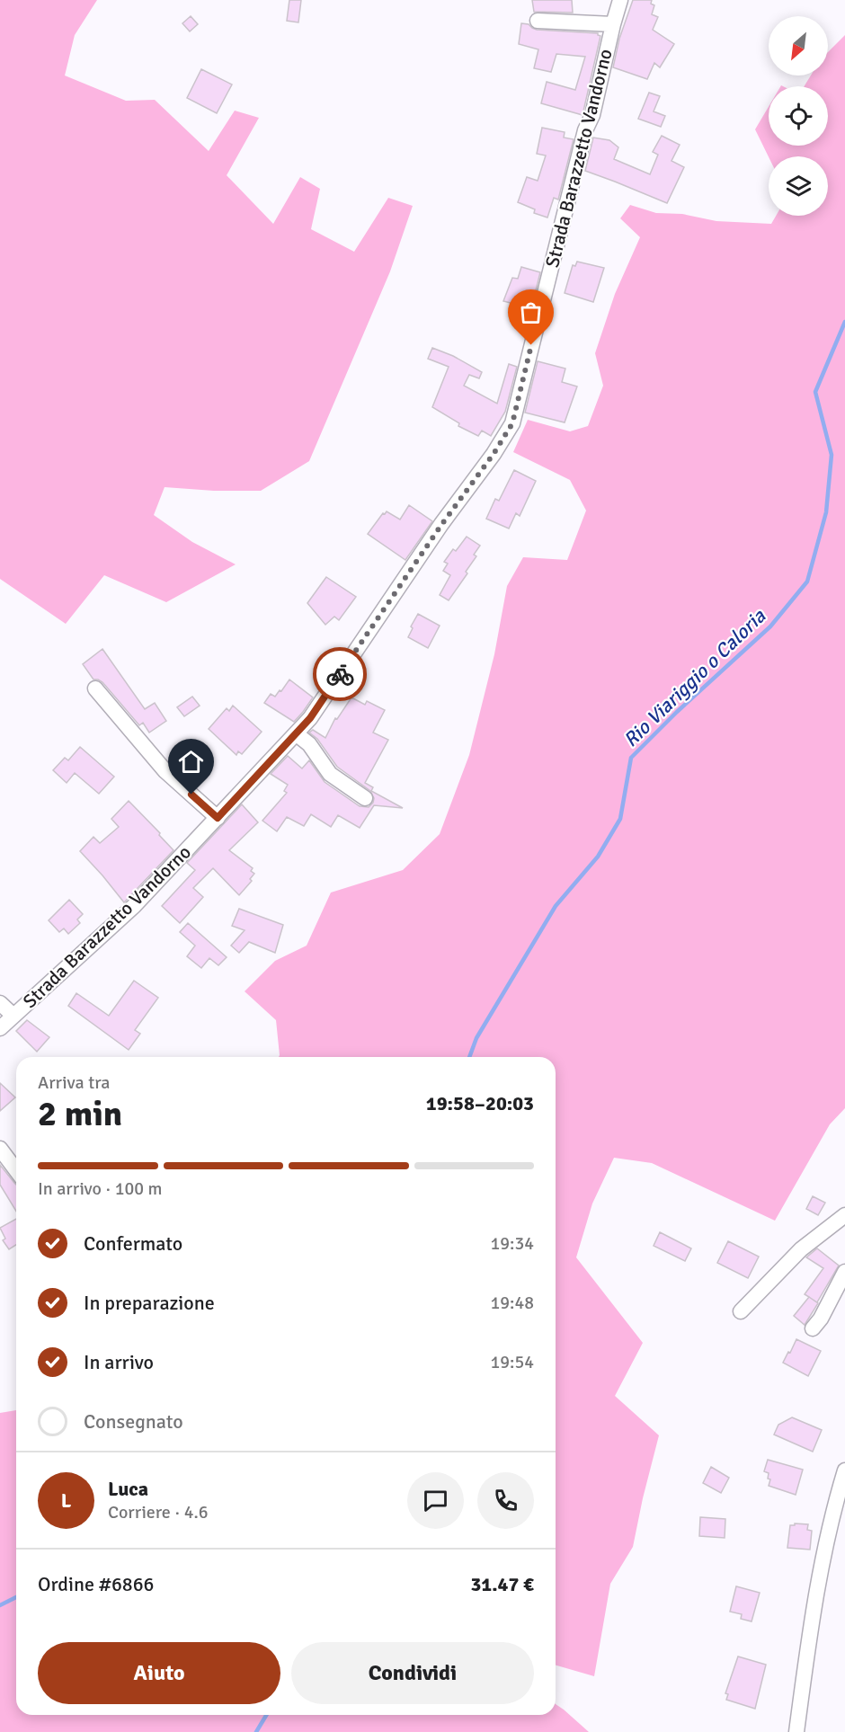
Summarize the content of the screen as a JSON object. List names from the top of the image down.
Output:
{
  "streets": {
    "street": ["Strada Barazzetto Vandorno"]
  },
  "water": ["Rio Viariggio o Caloria"],
  "north": "bottom left",
  "page": {
    "heading": ["2 min", "Arriva tra", "19:58–20:03"],
    "panel": [
      "Luca",
      "Corriere · 4.6",
      "Ordine #6866",
      "31.47 €"
    ],
    "bar": "In arrivo · 100 m",
    "list": [
      ["Confermato", "19:34"],
      ["In preparazione", "19:48"],
      ["In arrivo", "19:54"],
      "Consegnato"
    ],
    "round": "L",
    "buttons": ["Aiuto", "Condividi"]
  }
}
